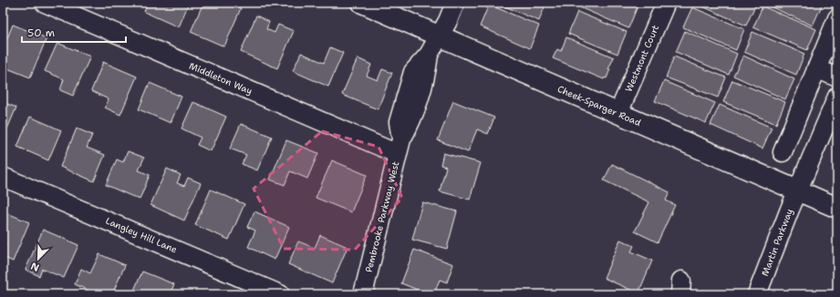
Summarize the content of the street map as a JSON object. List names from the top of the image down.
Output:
{
  "streets": {
    "main road": ["Cheek-Sparger Road"],
    "street": [
      "Westmont Court",
      "Middleton Way",
      "Pembrooke Parkway West",
      "Langley Hill Lane",
      "Martin Parkway"
    ]
  },
  "crossings": [
    ["Westmont Court", "Cheek-Sparger Road"],
    ["Middleton Way", "Pembrooke Parkway West"],
    ["Cheek-Sparger Road", "Pembrooke Parkway West"],
    ["Cheek-Sparger Road", "Martin Parkway"]
  ],
  "scale_bar": "50 m",
  "north": "bottom left"
}
